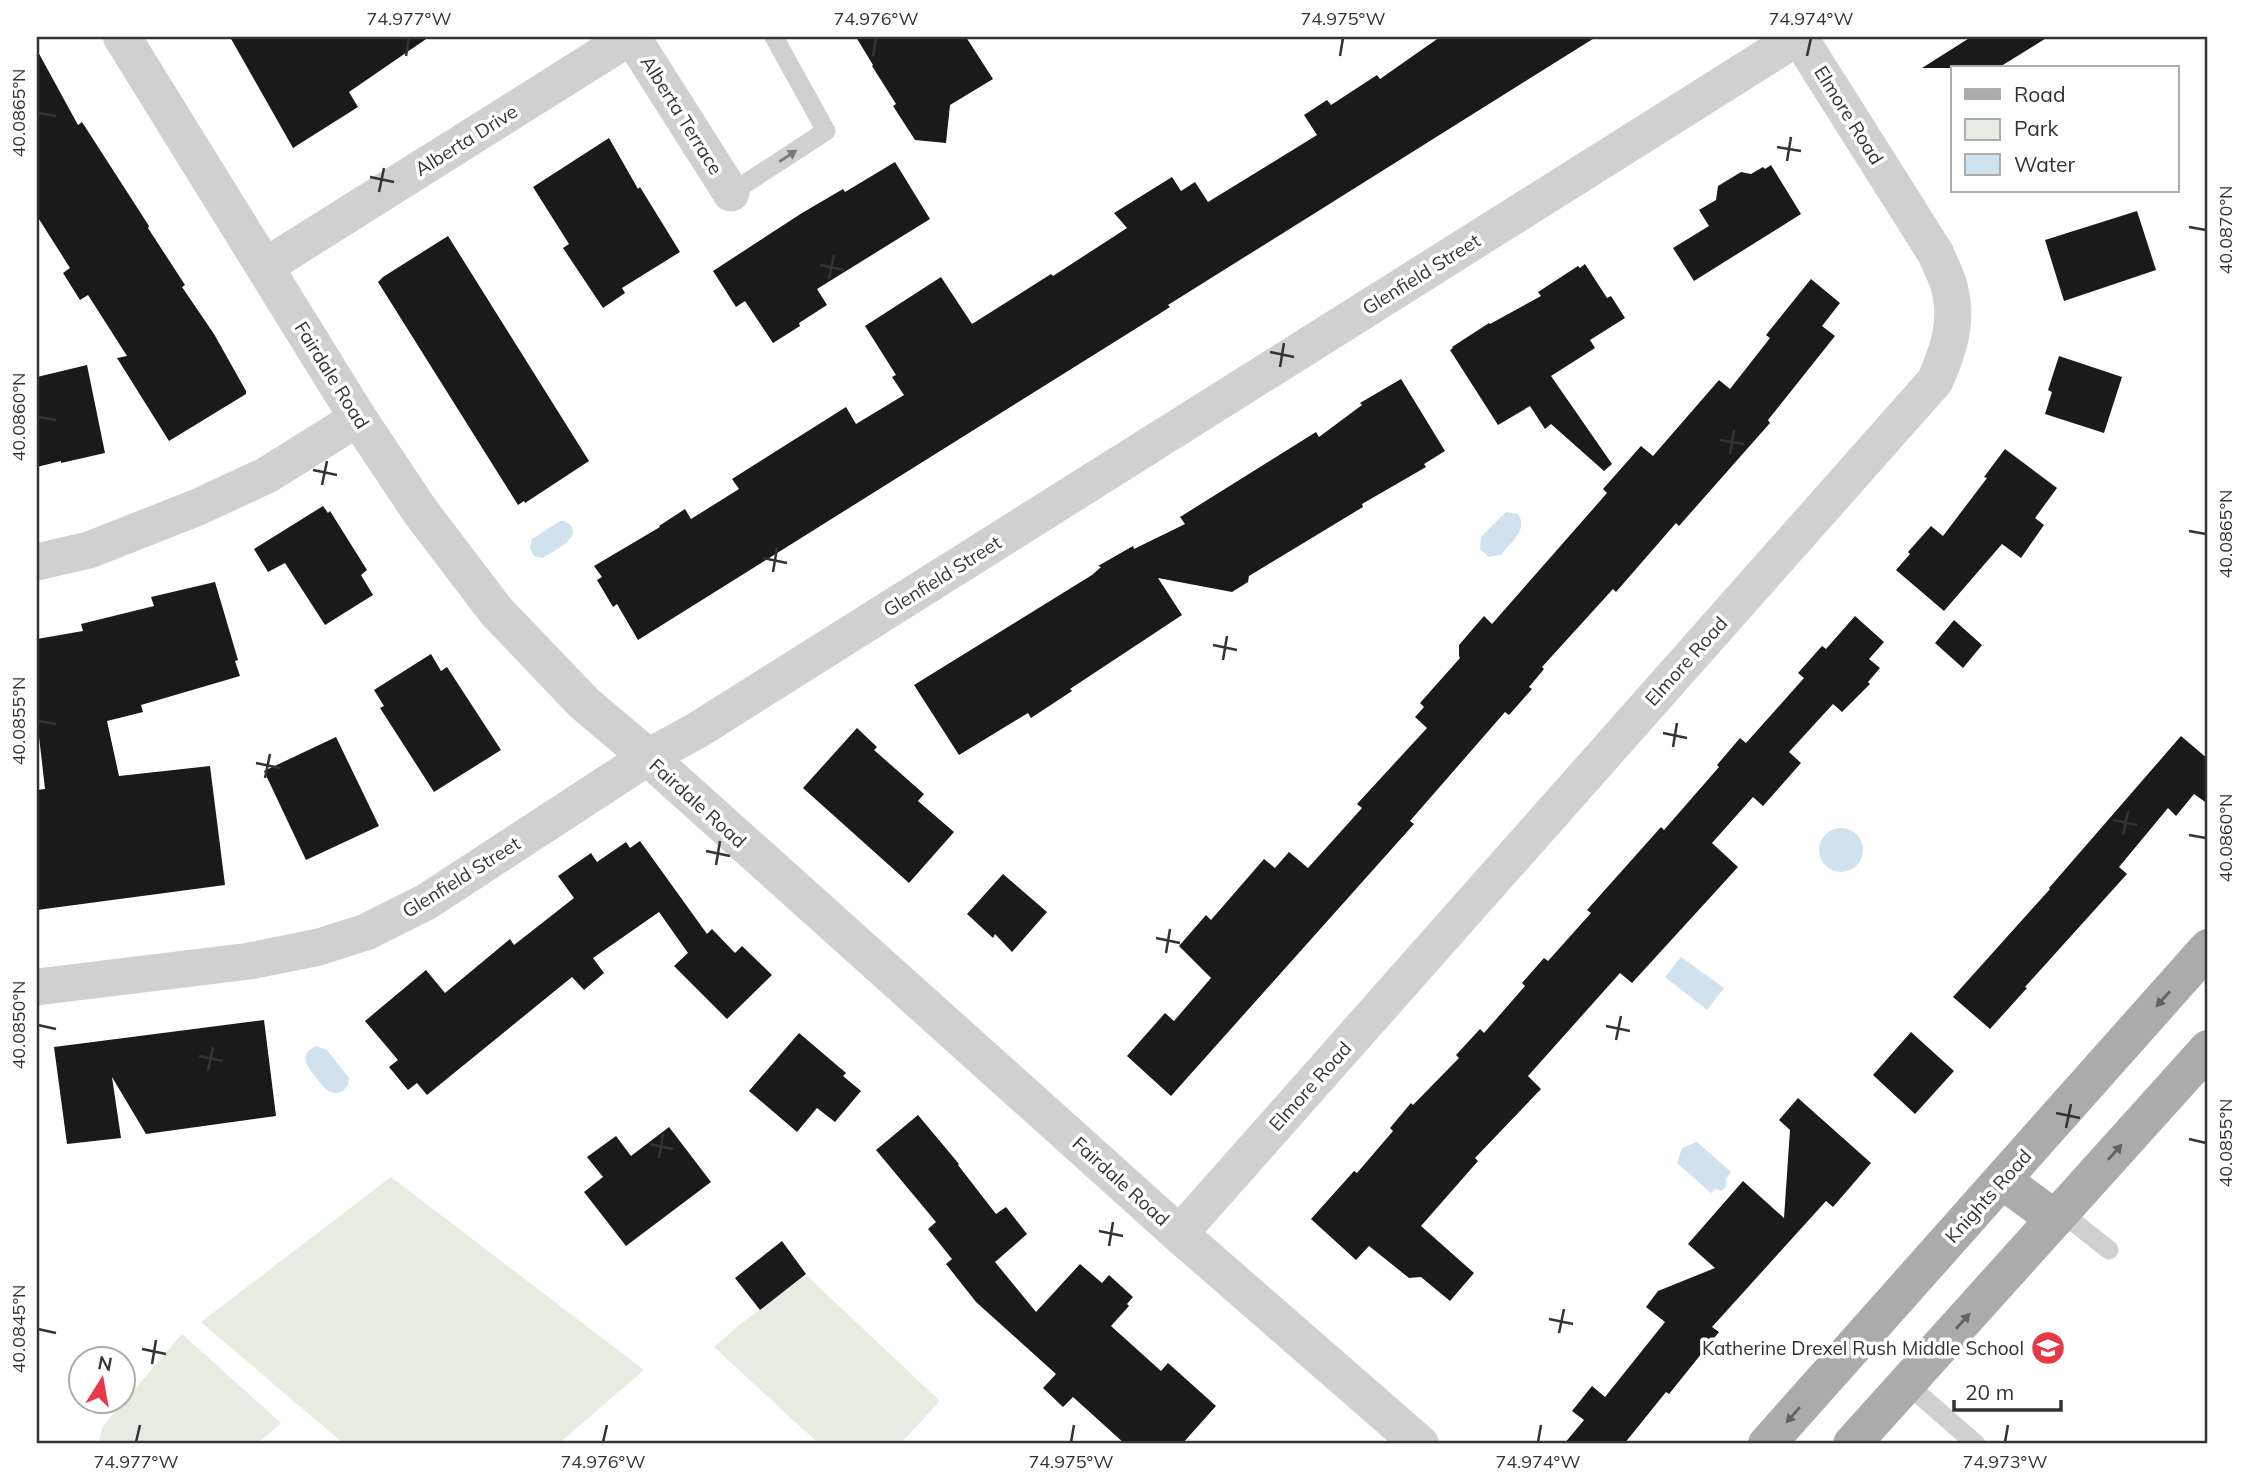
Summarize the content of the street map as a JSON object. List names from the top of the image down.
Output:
{
  "streets": {
    "main road": ["Knights Road"],
    "street": [
      "Alberta Terrace",
      "Elmore Road",
      "Alberta Drive",
      "Glenfield Street",
      "Fairdale Road"
    ]
  },
  "crossings": [
    ["Alberta Terrace", "Alberta Drive"],
    ["Elmore Road", "Glenfield Street"],
    ["Elmore Road", "Fairdale Road"],
    ["Alberta Drive", "Fairdale Road"],
    ["Glenfield Street", "Fairdale Road"]
  ],
  "places": {
    "school or university": ["Katherine Drexel Rush Middle School"]
  },
  "legend": ["Road", "Park", "Water"],
  "scale_bar": "20 m",
  "north": "top",
  "coordinates": [
    "74.977°W",
    "74.976°W",
    "74.975°W",
    "74.974°W",
    "40.0865°N",
    "40.0870°N",
    "40.0860°N",
    "40.0855°N",
    "40.0850°N",
    "40.0845°N",
    "74.973°W"
  ]
}
